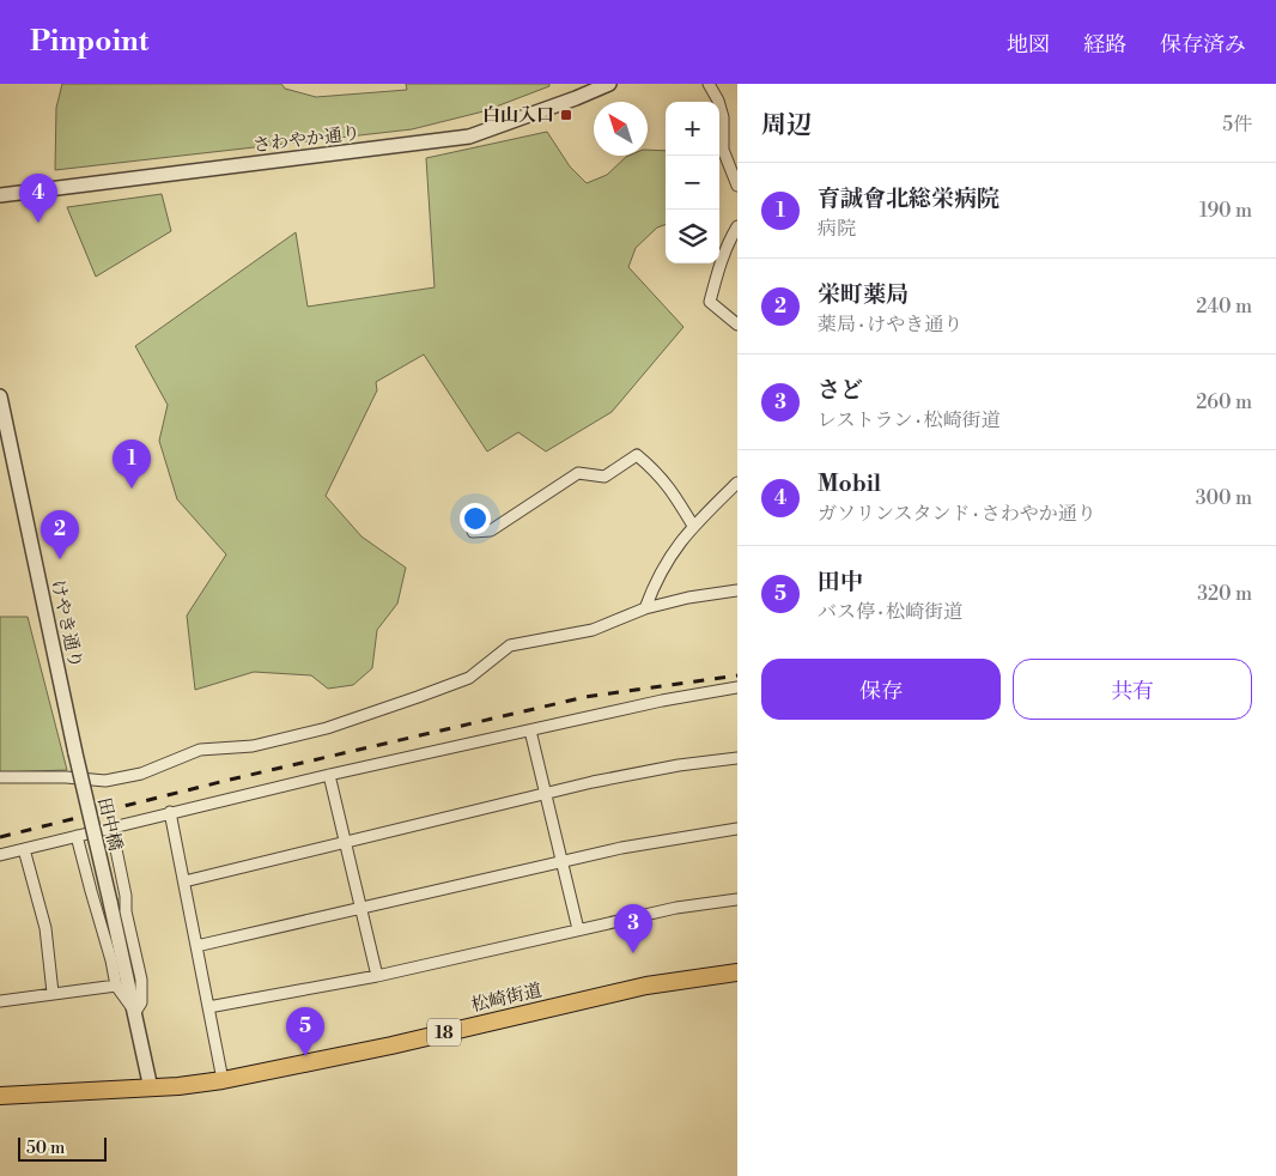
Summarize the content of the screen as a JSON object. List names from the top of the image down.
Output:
{
  "streets": {
    "main road": ["松崎街道", "18"],
    "street": ["さわやか通り", "けやき通り", "田中橋"]
  },
  "crossings": [
    ["けやき通り", "田中橋"]
  ],
  "places": {
    "transit": ["白山入口"]
  },
  "scale_bar": "50 m",
  "north": "top left",
  "page": {
    "header": "Pinpoint",
    "nav": ["地図", "経路", "保存済み"],
    "heading": ["周辺", "5件"],
    "map_buttons": ["+", "−"],
    "list": [
      {
        "mark": "1",
        "name": "育誠會北総栄病院",
        "note": "病院",
        "value": "190 m"
      },
      {
        "mark": "2",
        "name": "栄町薬局",
        "note": "薬局 · けやき通り",
        "value": "240 m"
      },
      {
        "mark": "3",
        "name": "さど",
        "note": "レストラン · 松崎街道",
        "value": "260 m"
      },
      {
        "mark": "4",
        "name": "Mobil",
        "note": "ガソリンスタンド · さわやか通り",
        "value": "300 m"
      },
      {
        "mark": "5",
        "name": "田中",
        "note": "バス停 · 松崎街道",
        "value": "320 m"
      }
    ],
    "pins": [
      "4",
      "1",
      "2",
      "3",
      "5"
    ],
    "buttons": ["保存", "共有"],
    "scale": "50 m"
  }
}
